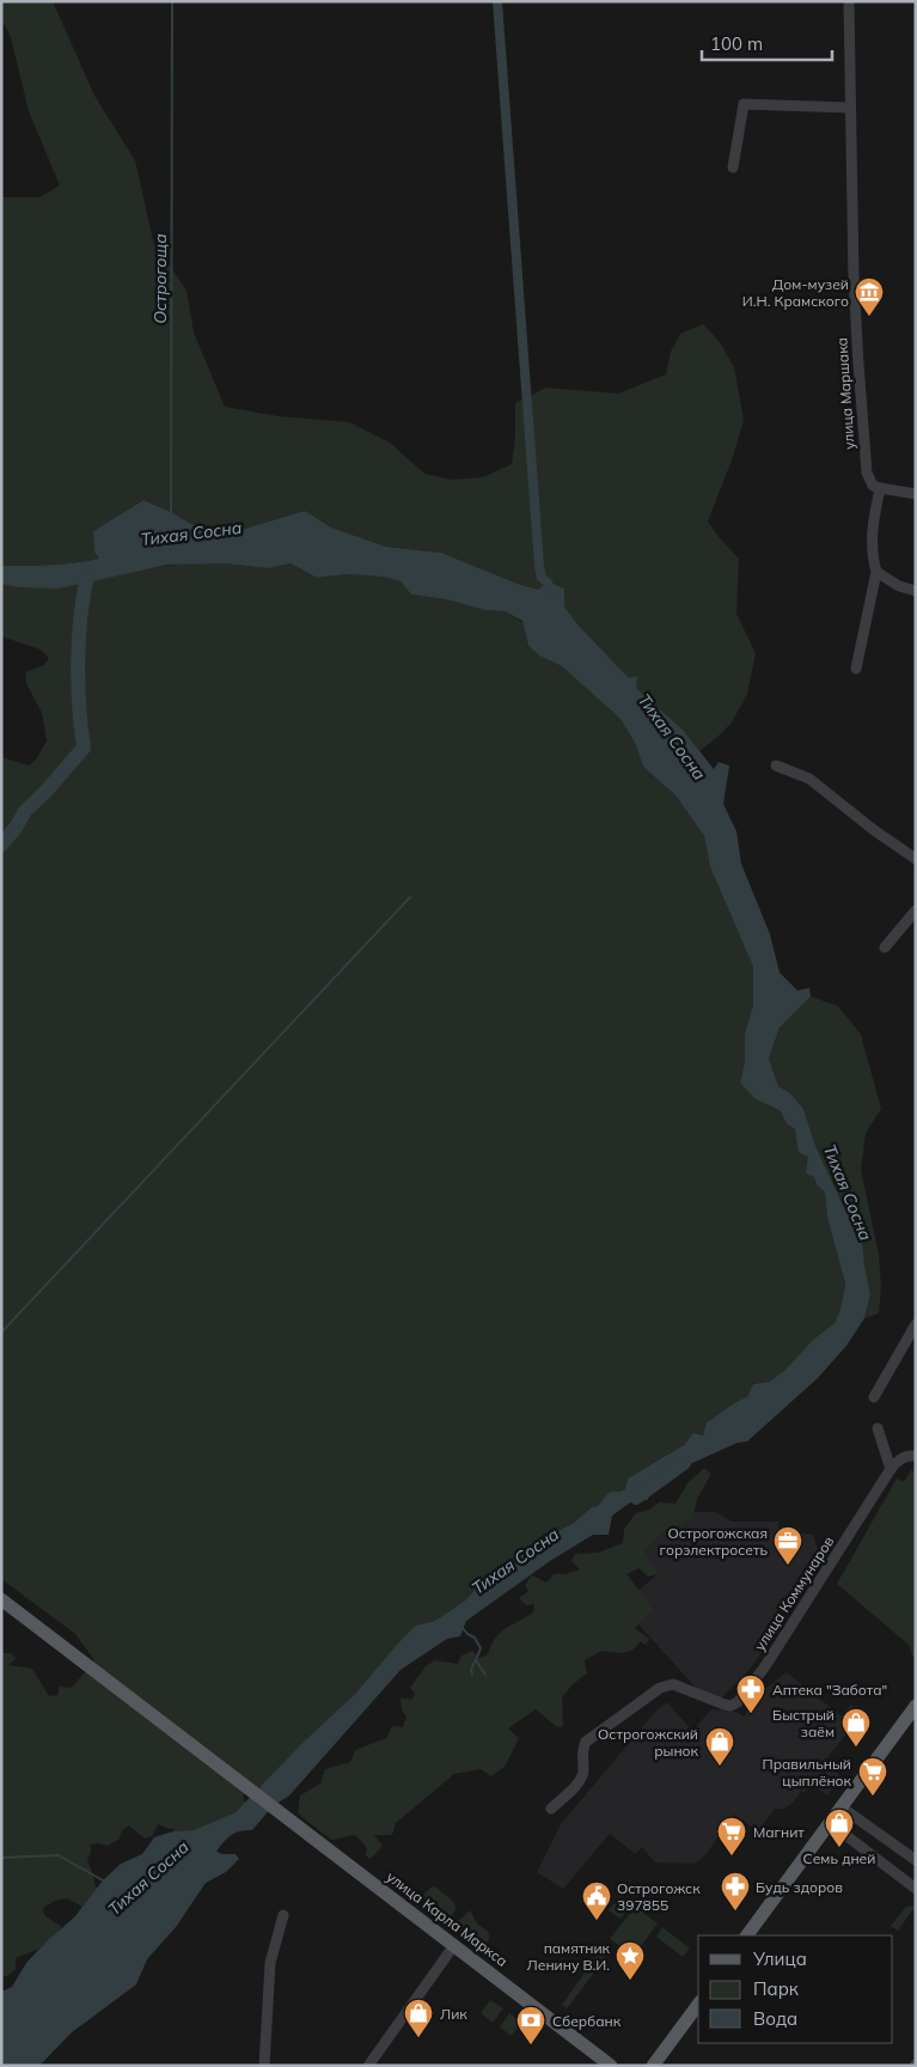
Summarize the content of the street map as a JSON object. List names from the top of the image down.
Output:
{
  "streets": {
    "main road": ["улица Карла Маркса"],
    "street": ["улица Маршака", "улица Коммунаров"]
  },
  "water": ["Острогоща", "Тихая Сосна"],
  "places": {
    "museum": ["Дом-музей И.Н. Крамского"],
    "office": ["Острогожская горэлектросеть"],
    "pharmacy": ["Аптека \"Забота\"", "Будь здоров"],
    "shop": [
      "Быстрый заём",
      "Острогожский рынок",
      "Семь дней",
      "Лик"
    ],
    "supermarket": ["Правильный цыплёнок", "Магнит"],
    "public building": ["Острогожск 397855"],
    "place": ["памятник Ленину В.И."],
    "bank": ["Сбербанк"]
  },
  "legend": ["Улица", "Парк", "Вода"],
  "scale_bar": "100 m"
}
